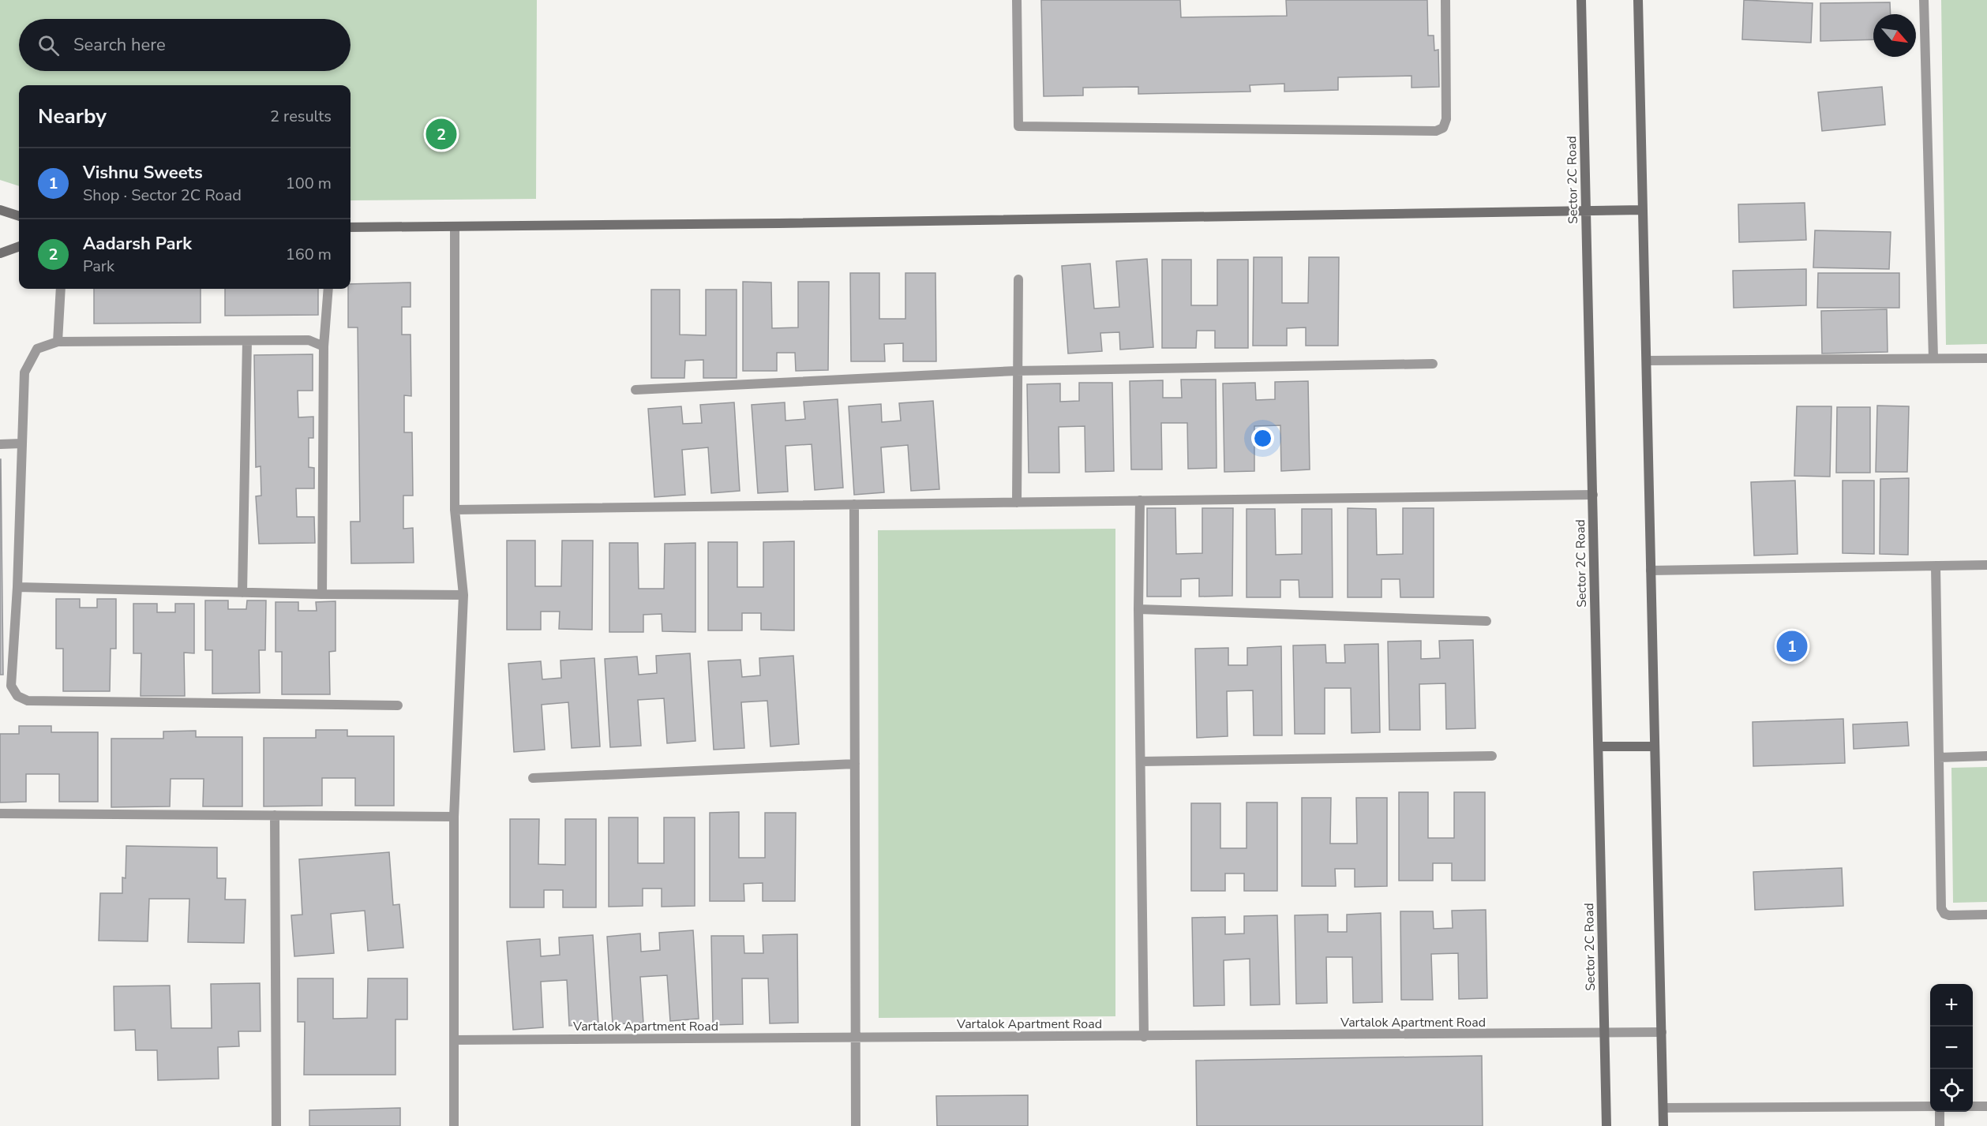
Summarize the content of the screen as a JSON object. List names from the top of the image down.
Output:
{
  "streets": {
    "street": ["Sector 2C Road", "Vartalok Apartment Road"]
  },
  "crossings": [
    ["Sector 2C Road", "Vartalok Apartment Road"]
  ],
  "north": "bottom right",
  "page": {
    "search": "Search here",
    "heading": ["Nearby", "2 results"],
    "pins": ["2", "1"],
    "list": [
      {
        "mark": "1",
        "name": "Vishnu Sweets",
        "note": "Shop · Sector 2C Road",
        "value": "100 m"
      },
      {
        "mark": "2",
        "name": "Aadarsh Park",
        "note": "Park",
        "value": "160 m"
      }
    ],
    "map_buttons": ["+", "−"]
  }
}
